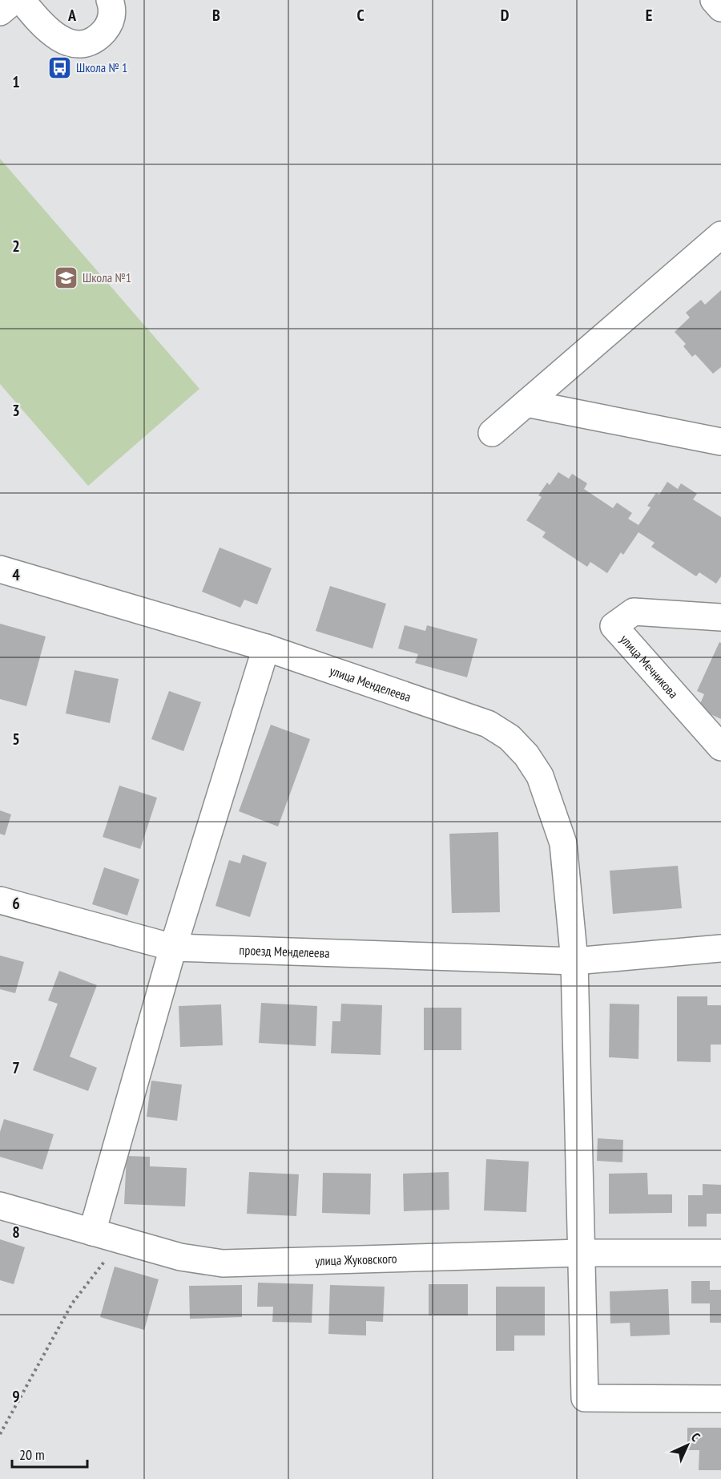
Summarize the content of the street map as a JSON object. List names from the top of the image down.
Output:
{
  "streets": {
    "street": [
      "улица Мечникова",
      "улица Менделеева",
      "проезд Менделеева",
      "улица Жуковского"
    ]
  },
  "crossings": [
    ["улица Менделеева", "проезд Менделеева"],
    ["улица Менделеева", "улица Жуковского"]
  ],
  "places": {
    "bus stop": ["Школа № 1"],
    "school or university": ["Школа №1"]
  },
  "scale_bar": "20 m",
  "north": "top right",
  "grid": {
    "columns": [
      "A",
      "B",
      "C",
      "D",
      "E"
    ],
    "rows": [
      "1",
      "2",
      "3",
      "4",
      "5",
      "6",
      "7",
      "8",
      "9"
    ]
  }
}
